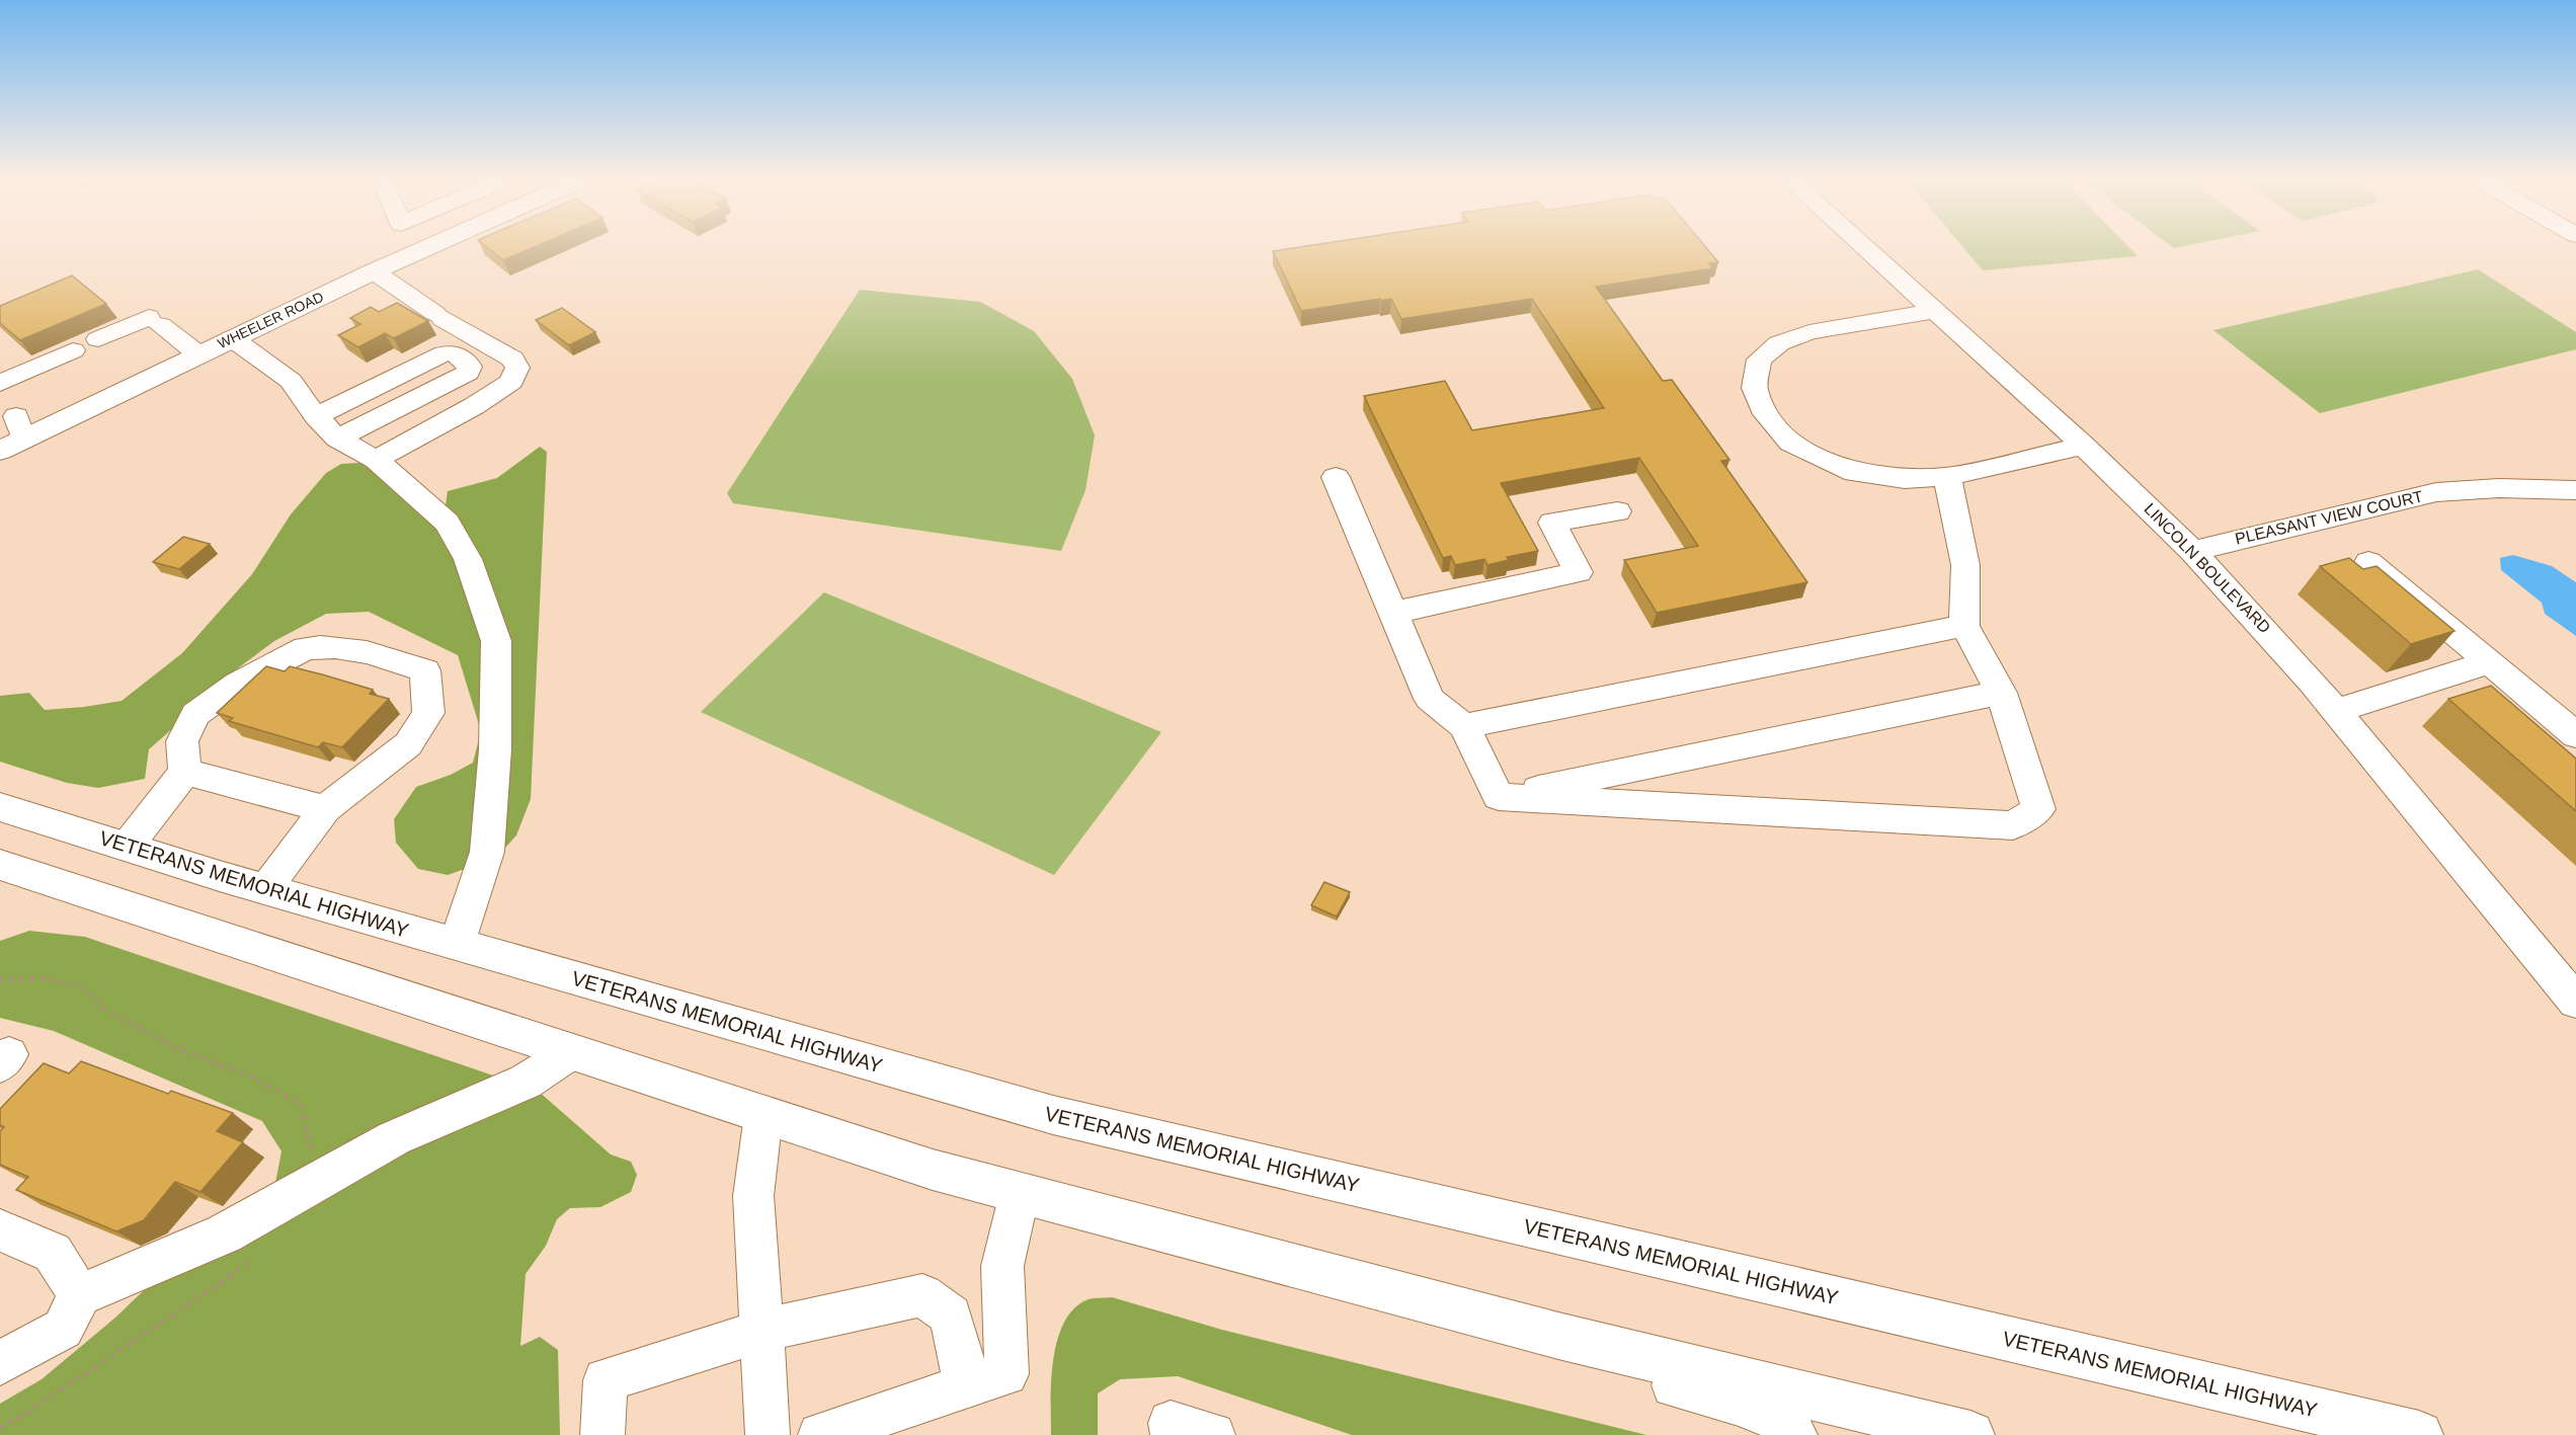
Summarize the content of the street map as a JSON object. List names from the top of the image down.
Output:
{
  "streets": {
    "main road": ["WHEELER ROAD", "VETERANS MEMORIAL HIGHWAY"],
    "street": ["PLEASANT VIEW COURT", "LINCOLN BOULEVARD"]
  },
  "crossings": [
    ["PLEASANT VIEW COURT", "LINCOLN BOULEVARD"]
  ]
}
